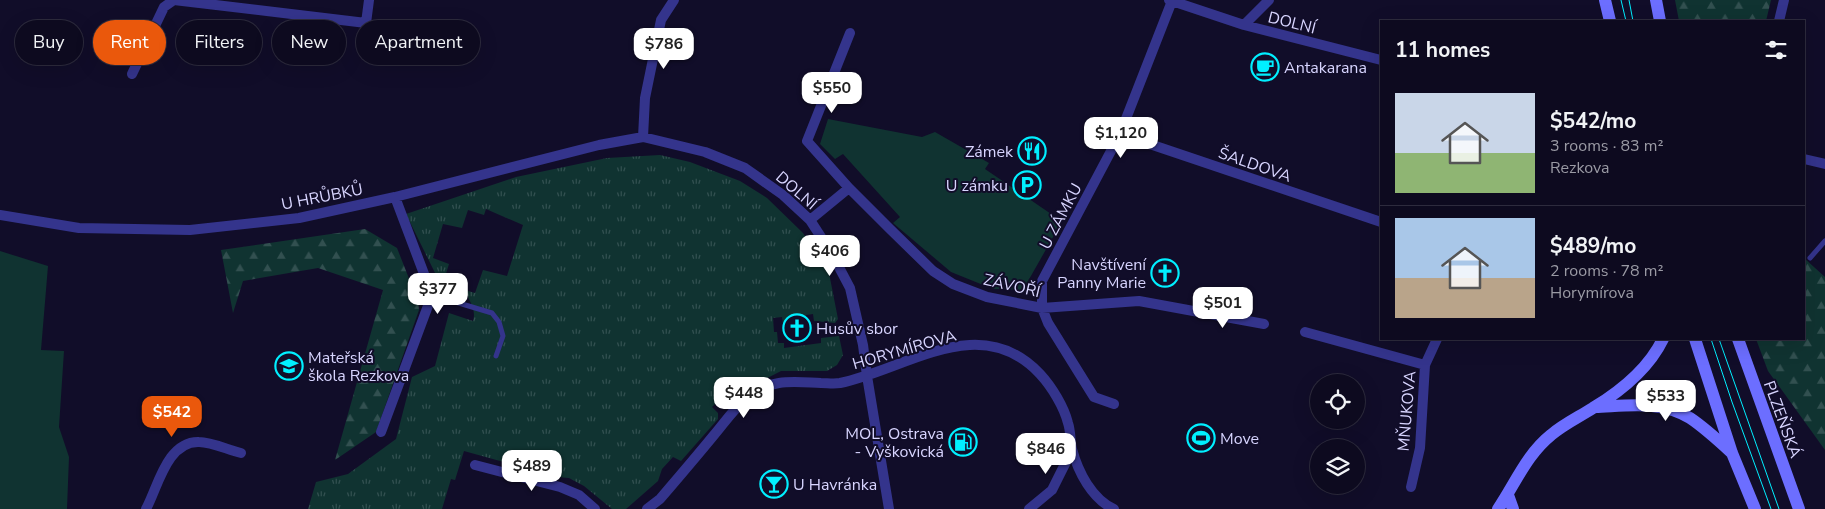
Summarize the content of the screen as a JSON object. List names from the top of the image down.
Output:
{
  "streets": {
    "main road": ["PLZEŇSKÁ"],
    "street": [
      "DOLNÍ",
      "ŠALDOVA",
      "U HRŮBKŮ",
      "U ZÁMKU",
      "ZÁVOŘÍ",
      "HORYMÍROVA",
      "MŇUKOVA"
    ]
  },
  "crossings": [
    ["DOLNÍ", "U HRŮBKŮ"],
    ["DOLNÍ", "U ZÁMKU"],
    ["DOLNÍ", "HORYMÍROVA"],
    ["ŠALDOVA", "U ZÁMKU"],
    ["U ZÁMKU", "ZÁVOŘÍ"]
  ],
  "places": {
    "cafe": ["Antakarana"],
    "restaurant": ["Zámek"],
    "parking": ["U zámku"],
    "church": ["Navštívení Panny Marie", "Husův sbor"],
    "school or university": ["Mateřská škola Rezkova"],
    "sports": ["Move"],
    "fuel station": ["MOL, Ostrava - Vyškovická"],
    "bar": ["U Havránka"]
  },
  "page": {
    "chip": [
      "Buy",
      "Rent",
      "Filters",
      "New",
      "Apartment"
    ],
    "heading": "11 homes",
    "price": [
      "$786",
      "$550",
      "$1,120",
      "$406",
      "$377",
      "$501",
      "$448",
      "$533",
      "$542",
      "$846",
      "$489"
    ],
    "list": [
      {
        "name": "$542/mo",
        "note": "3 rooms · 83 m² · Rezkova"
      },
      {
        "name": "$489/mo",
        "note": "2 rooms · 78 m² · Horymírova"
      }
    ]
  }
}
